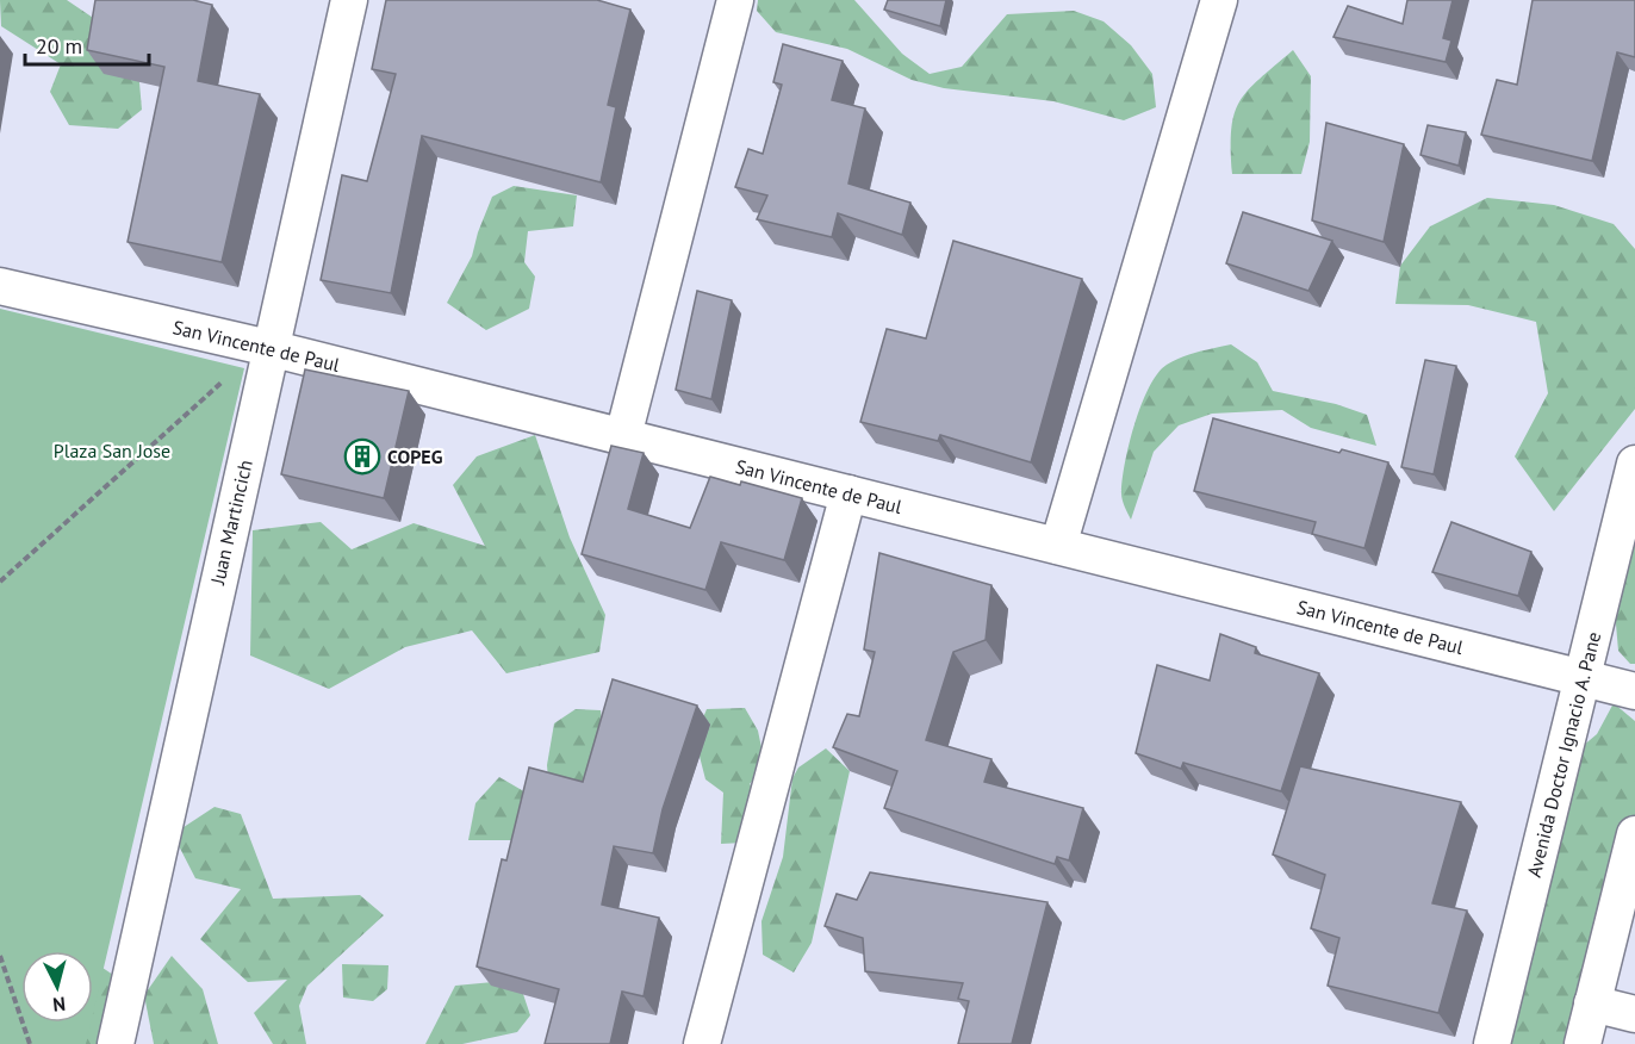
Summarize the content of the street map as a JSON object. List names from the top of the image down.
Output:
{
  "streets": {
    "street": ["San Vincente de Paul", "Juan Martincich", "Avenida Doctor Ignacio A. Pane"]
  },
  "crossings": [
    ["San Vincente de Paul", "Juan Martincich"],
    ["San Vincente de Paul", "Avenida Doctor Ignacio A. Pane"]
  ],
  "parks": ["Plaza San Jose"],
  "places": {
    "building": ["COPEG"]
  },
  "scale_bar": "20 m",
  "north": "bottom"
}
